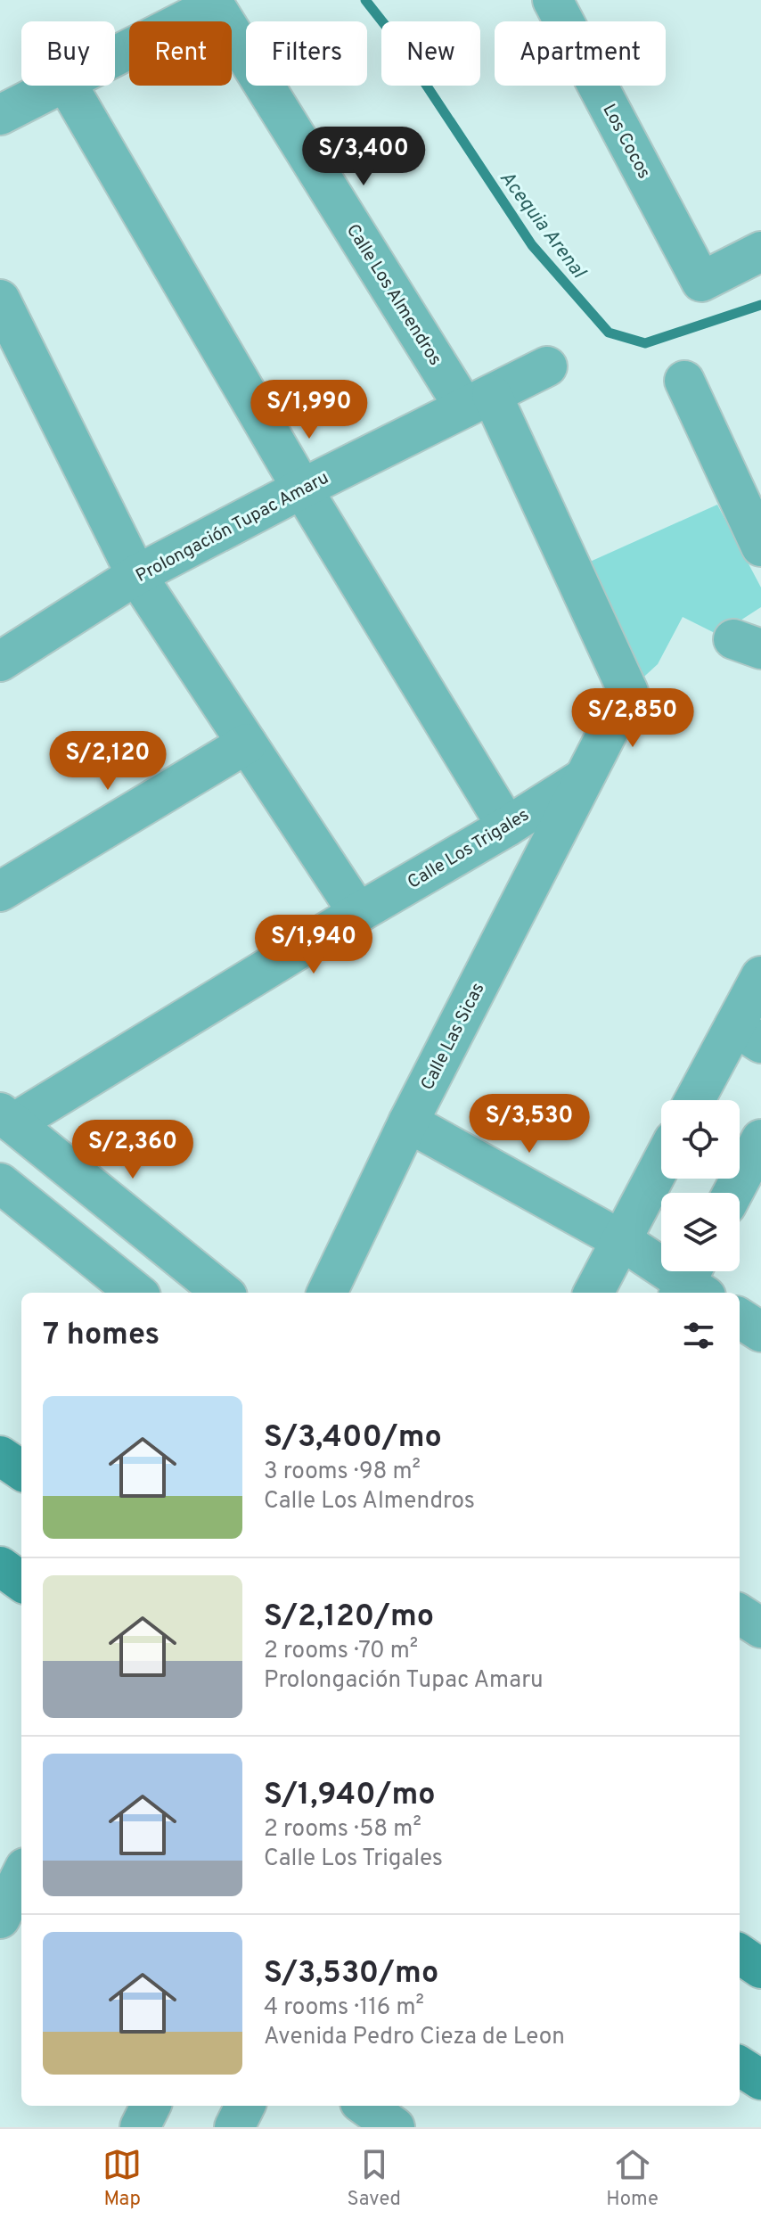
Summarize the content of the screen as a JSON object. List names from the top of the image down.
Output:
{
  "streets": {
    "street": [
      "Los Cocos",
      "Calle Los Almendros",
      "Prolongación Tupac Amaru",
      "Calle Los Trigales",
      "Calle Las Sicas"
    ]
  },
  "crossings": [
    ["Calle Los Almendros", "Prolongación Tupac Amaru"],
    ["Calle Los Almendros", "Calle Los Trigales"],
    ["Calle Los Almendros", "Calle Las Sicas"],
    ["Calle Los Trigales", "Calle Las Sicas"]
  ],
  "water": ["Acequia Arenal"],
  "page": {
    "chip": [
      "Buy",
      "Rent",
      "Filters",
      "New",
      "Apartment"
    ],
    "price": [
      "S/3,400",
      "S/1,990",
      "S/2,850",
      "S/2,120",
      "S/1,940",
      "S/3,530",
      "S/2,360"
    ],
    "heading": "7 homes",
    "list": [
      {
        "name": "S/3,400/mo",
        "note": "3 rooms · 98 m² · Calle Los Almendros"
      },
      {
        "name": "S/2,120/mo",
        "note": "2 rooms · 70 m² · Prolongación Tupac Amaru"
      },
      {
        "name": "S/1,940/mo",
        "note": "2 rooms · 58 m² · Calle Los Trigales"
      },
      {
        "name": "S/3,530/mo",
        "note": "4 rooms · 116 m² · Avenida Pedro Cieza de Leon"
      }
    ],
    "tabs": ["Map", "Saved", "Home"]
  }
}
